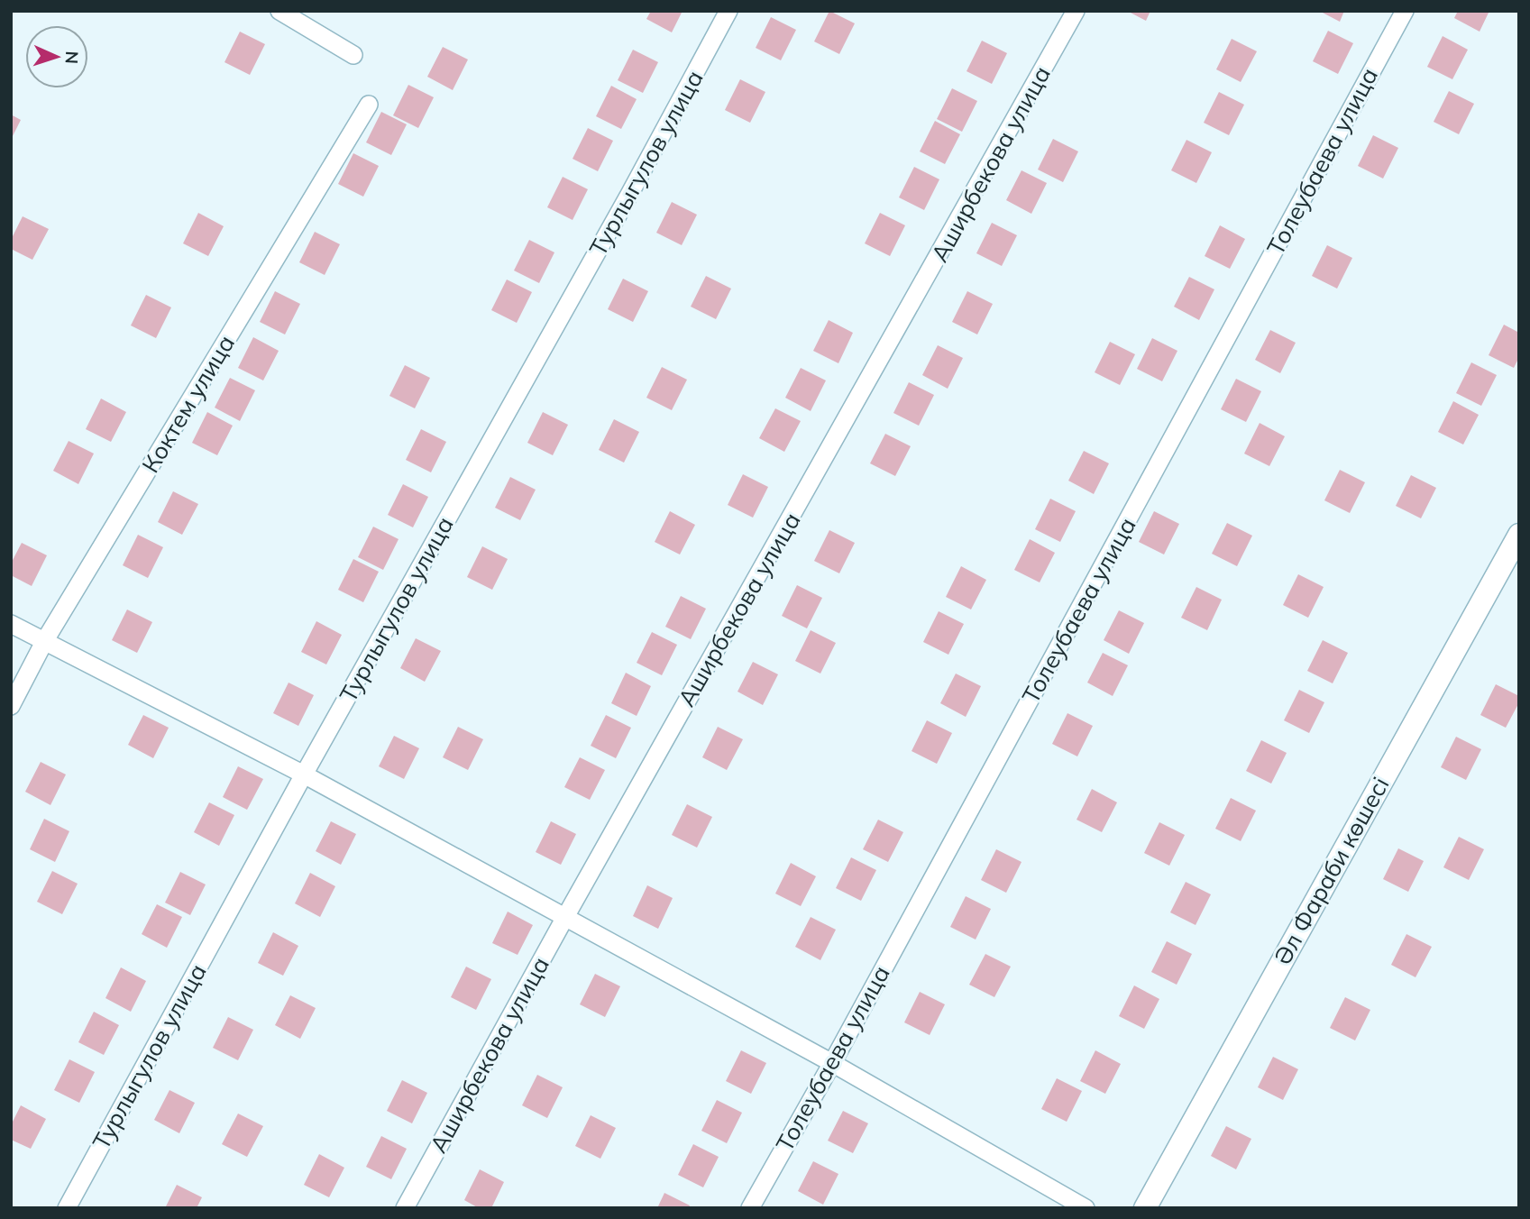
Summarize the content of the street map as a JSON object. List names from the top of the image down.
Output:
{
  "streets": {
    "street": [
      "Толеубаева улица",
      "Турлыгулов улица",
      "Аширбекова улица",
      "Коктем улица",
      "Әл Фараби көшесі"
    ]
  },
  "north": "right"
}
